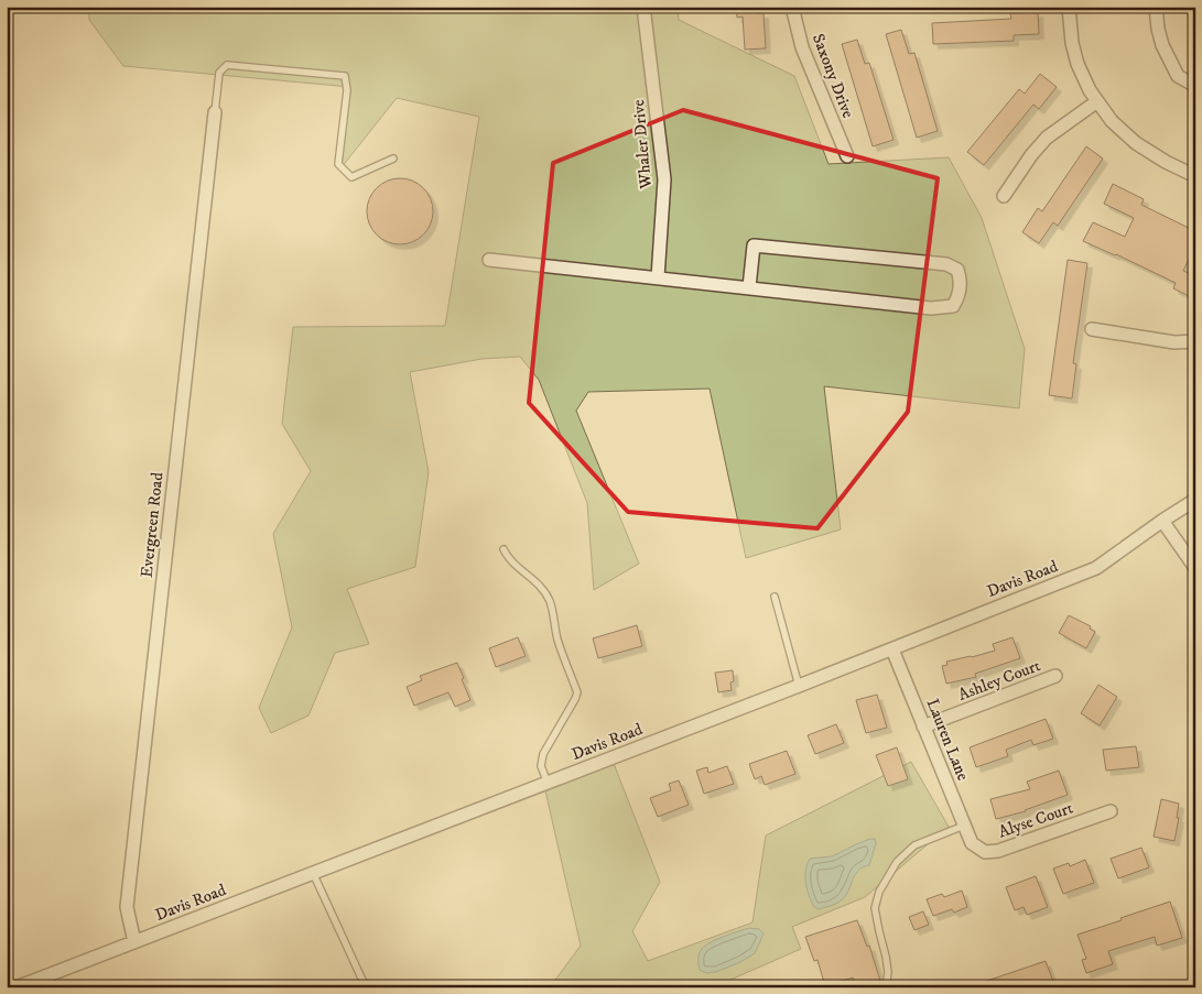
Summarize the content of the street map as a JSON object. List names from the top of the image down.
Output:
{
  "streets": {
    "street": [
      "Saxony Drive",
      "Whaler Drive",
      "Evergreen Road",
      "Davis Road",
      "Ashley Court",
      "Lauren Lane",
      "Alyse Court"
    ]
  },
  "crossings": [
    ["Evergreen Road", "Davis Road"],
    ["Davis Road", "Lauren Lane"],
    ["Ashley Court", "Lauren Lane"],
    ["Lauren Lane", "Alyse Court"]
  ]
}
